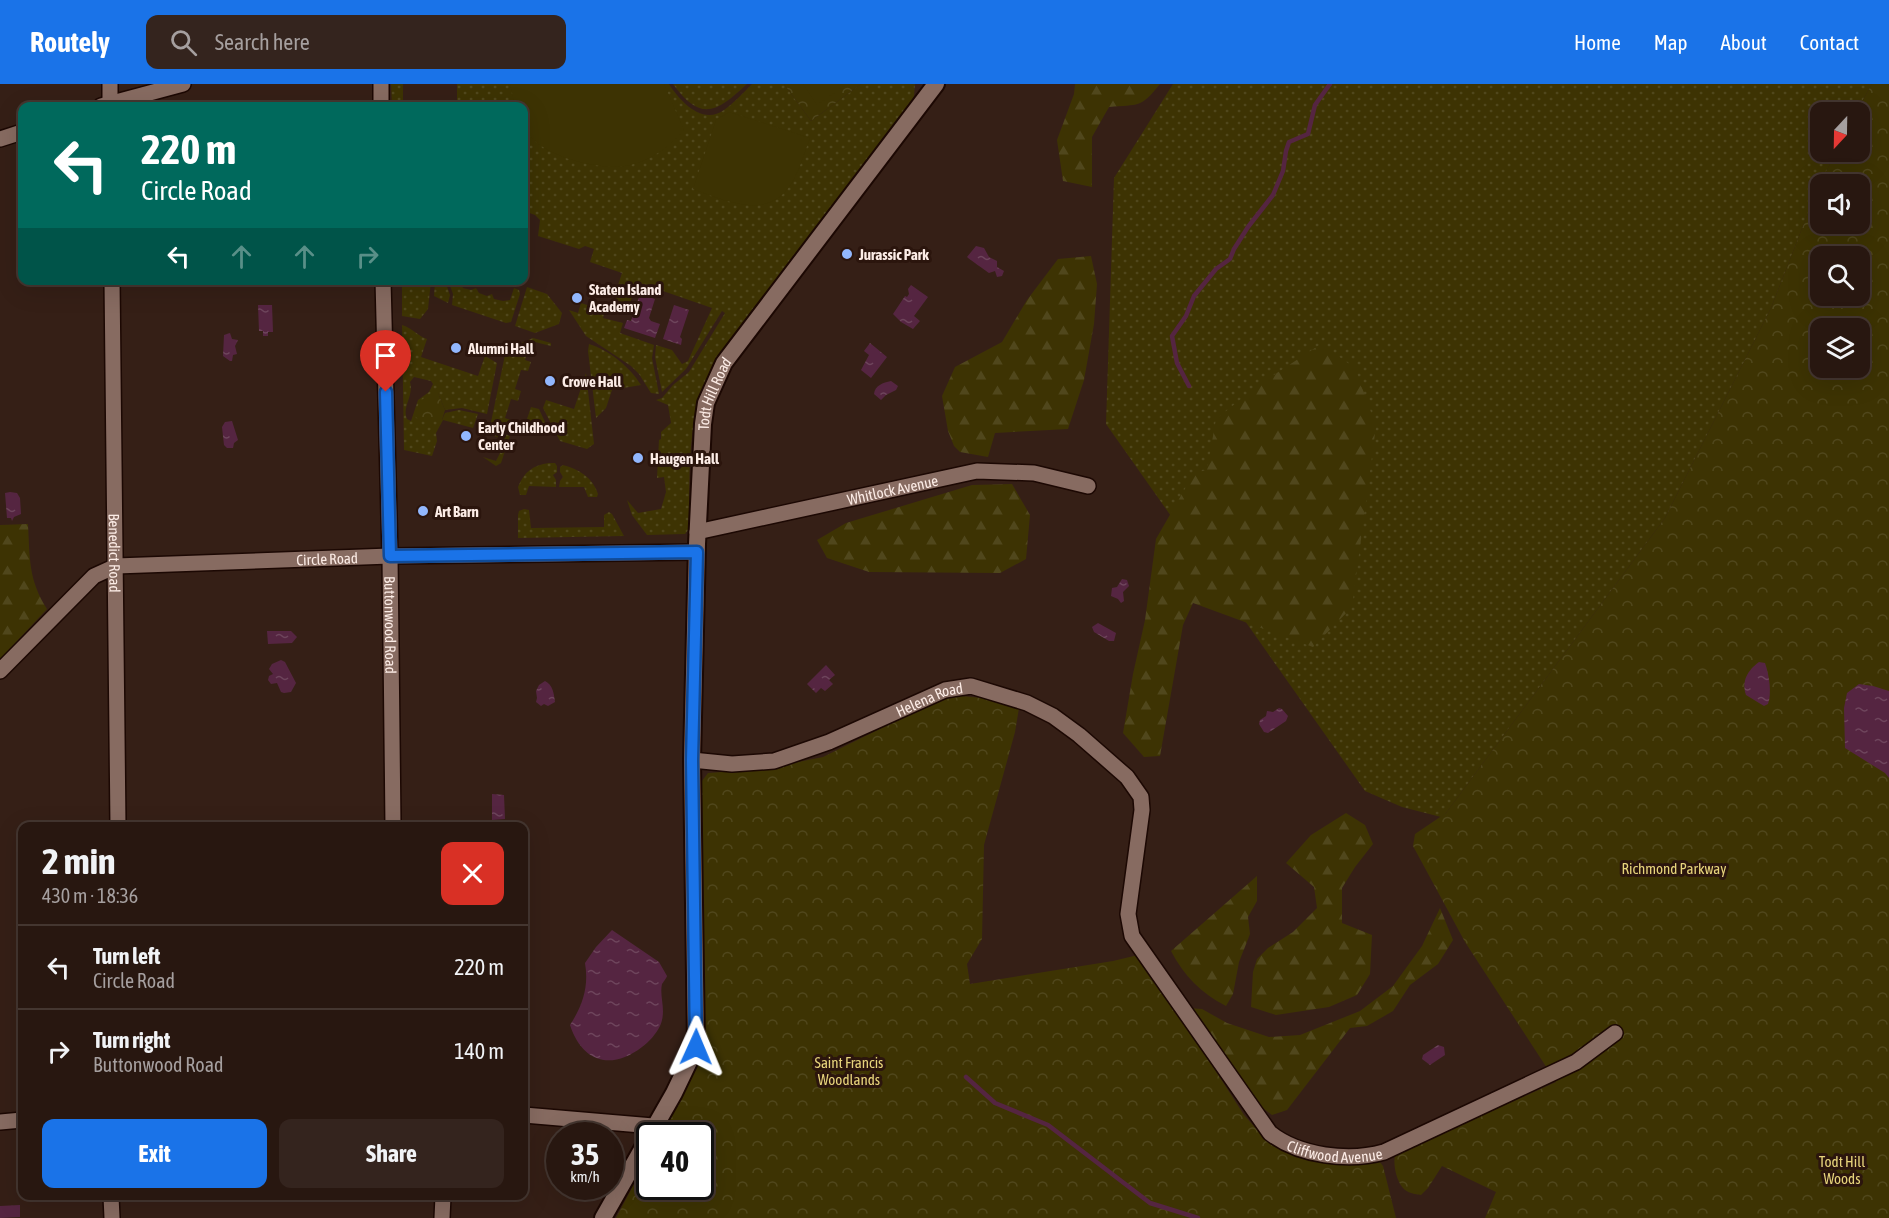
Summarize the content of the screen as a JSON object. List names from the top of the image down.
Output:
{
  "streets": {
    "street": [
      "Todt Hill Road",
      "Whitlock Avenue",
      "Benedict Road",
      "Circle Road",
      "Buttonwood Road",
      "Helena Road",
      "Cliffwood Avenue"
    ]
  },
  "crossings": [
    ["Todt Hill Road", "Whitlock Avenue"],
    ["Todt Hill Road", "Circle Road"],
    ["Todt Hill Road", "Helena Road"],
    ["Benedict Road", "Circle Road"],
    ["Circle Road", "Buttonwood Road"],
    ["Helena Road", "Cliffwood Avenue"]
  ],
  "parks": ["Richmond Parkway", "Saint Francis Woodlands", "Todt Hill Woods"],
  "places": [
    "Jurassic Park",
    "Staten Island Academy",
    "Alumni Hall",
    "Crowe Hall",
    "Early Childhood Center",
    "Haugen Hall",
    "Art Barn"
  ],
  "north": "bottom",
  "page": {
    "header": "Routely",
    "search": "Search here",
    "nav": [
      "Home",
      "Map",
      "About",
      "Contact"
    ],
    "turn": ["220 m", "Circle Road"],
    "heading": ["2 min", "430 m · 18:36"],
    "list": [
      {
        "name": "Turn left",
        "note": "Circle Road",
        "value": "220 m"
      },
      {
        "name": "Turn right",
        "note": "Buttonwood Road",
        "value": "140 m"
      }
    ],
    "buttons": ["Exit", "Share"],
    "speed": "35 km/h",
    "limit": "40"
  }
}
